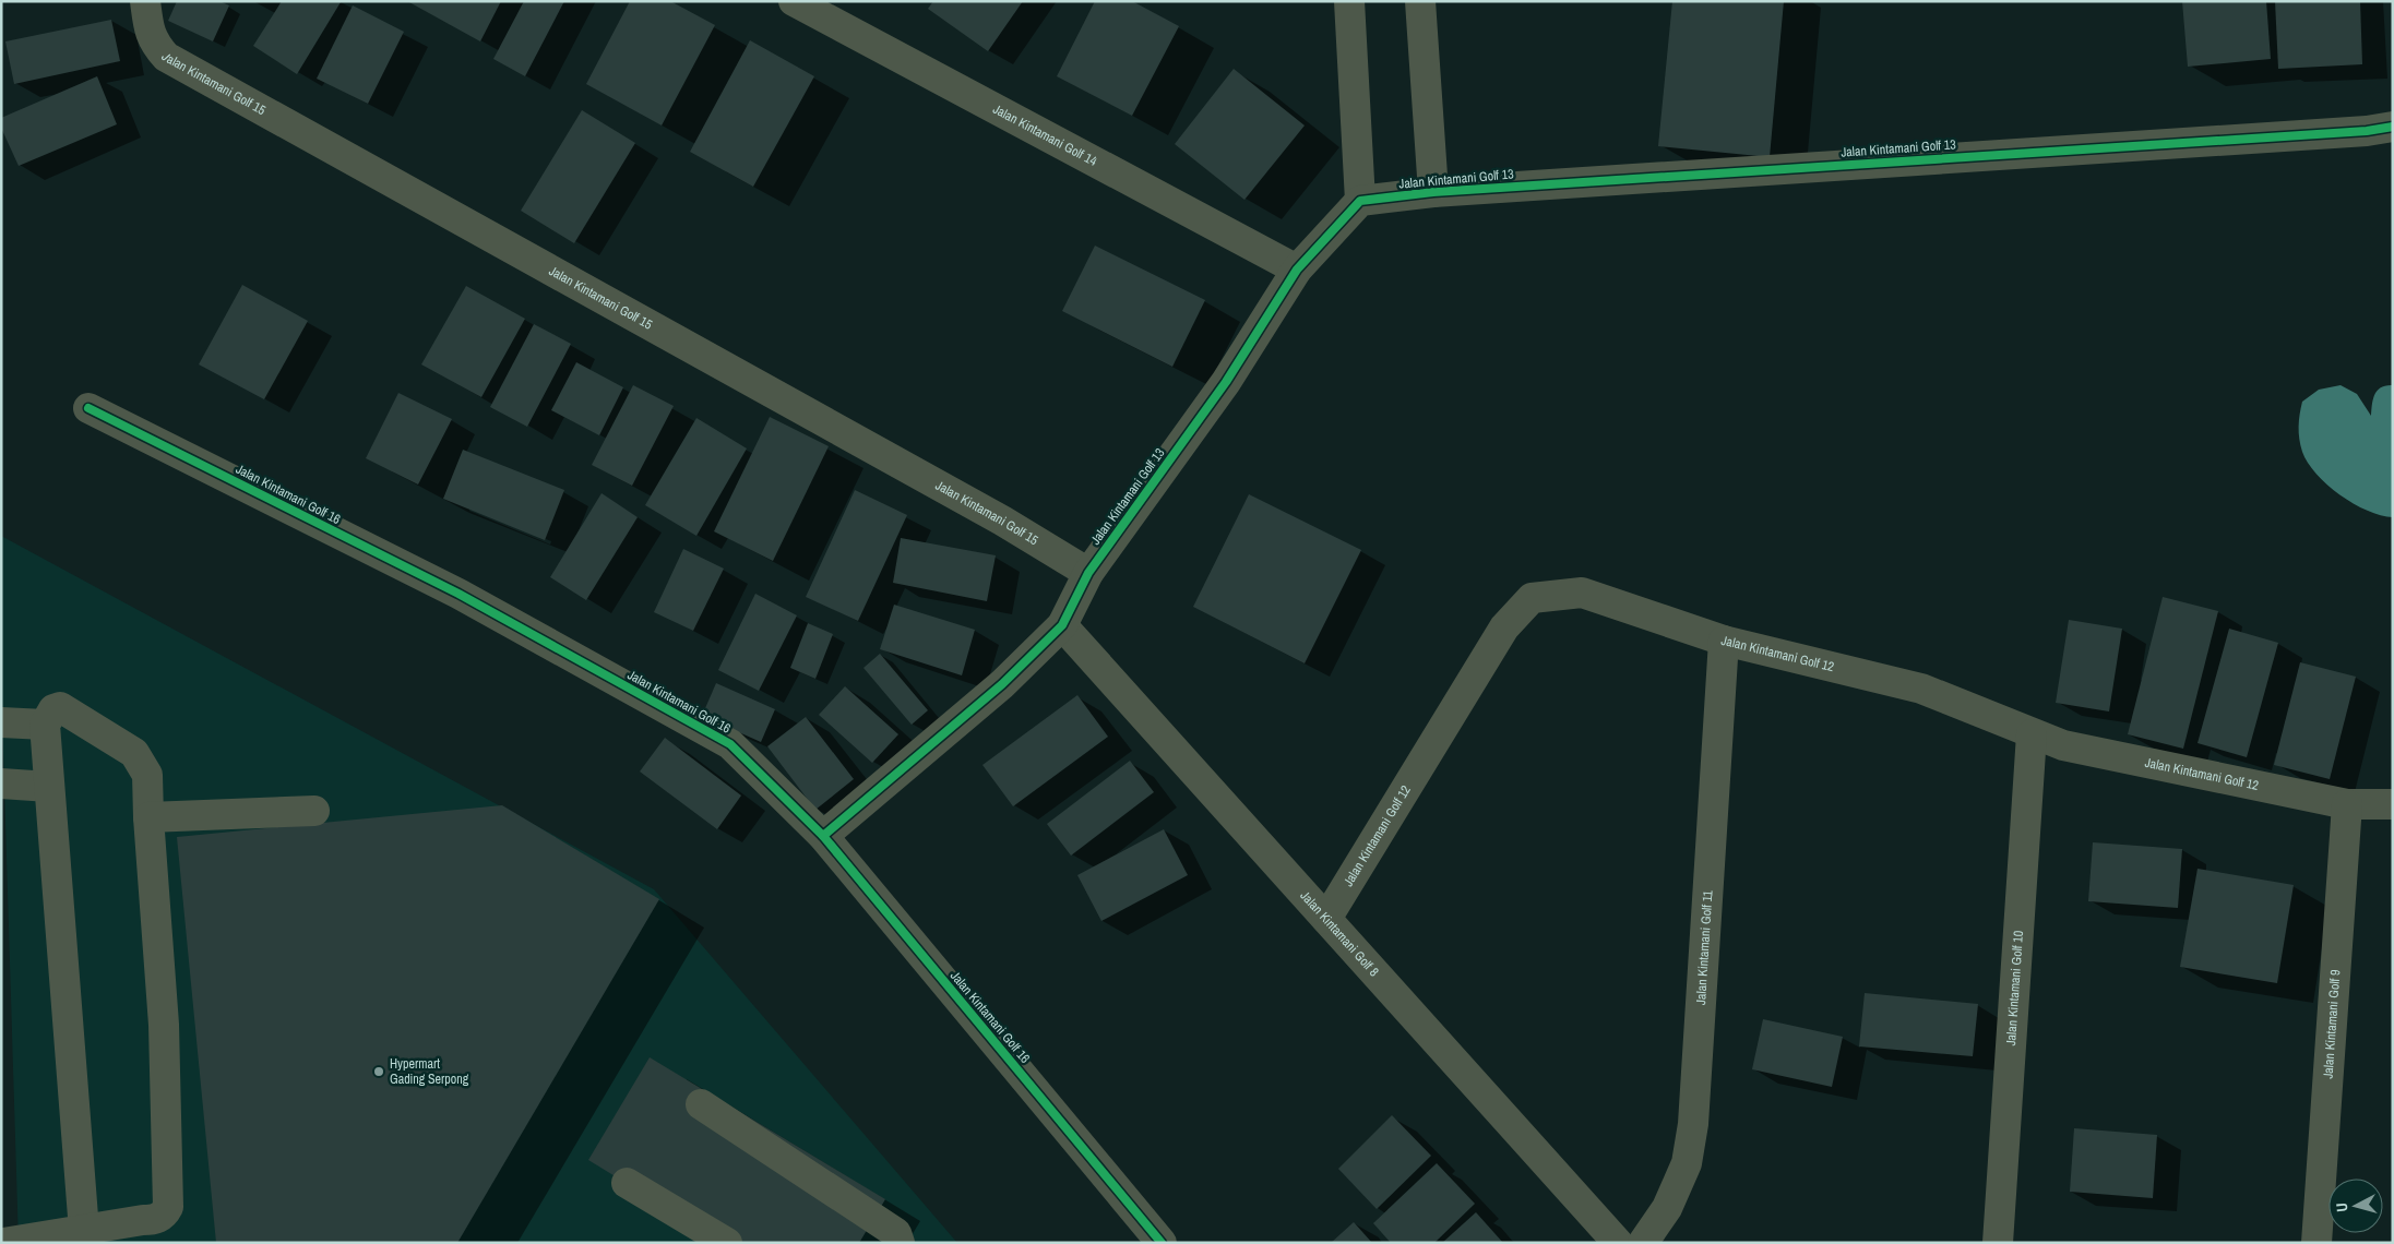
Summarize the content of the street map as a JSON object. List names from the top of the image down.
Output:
{
  "streets": {
    "street": [
      "Jalan Kintamani Golf 15",
      "Jalan Kintamani Golf 14",
      "Jalan Kintamani Golf 13",
      "Jalan Kintamani Golf 16",
      "Jalan Kintamani Golf 12",
      "Jalan Kintamani Golf 8",
      "Jalan Kintamani Golf 11",
      "Jalan Kintamani Golf 10",
      "Jalan Kintamani Golf 9"
    ]
  },
  "crossings": [
    ["Jalan Kintamani Golf 15", "Jalan Kintamani Golf 13"],
    ["Jalan Kintamani Golf 14", "Jalan Kintamani Golf 13"],
    ["Jalan Kintamani Golf 13", "Jalan Kintamani Golf 16"],
    ["Jalan Kintamani Golf 13", "Jalan Kintamani Golf 8"],
    ["Jalan Kintamani Golf 12", "Jalan Kintamani Golf 8"],
    ["Jalan Kintamani Golf 12", "Jalan Kintamani Golf 11"],
    ["Jalan Kintamani Golf 12", "Jalan Kintamani Golf 10"],
    ["Jalan Kintamani Golf 12", "Jalan Kintamani Golf 9"]
  ],
  "places": ["Hypermart Gading Serpong"],
  "north": "left"
}
